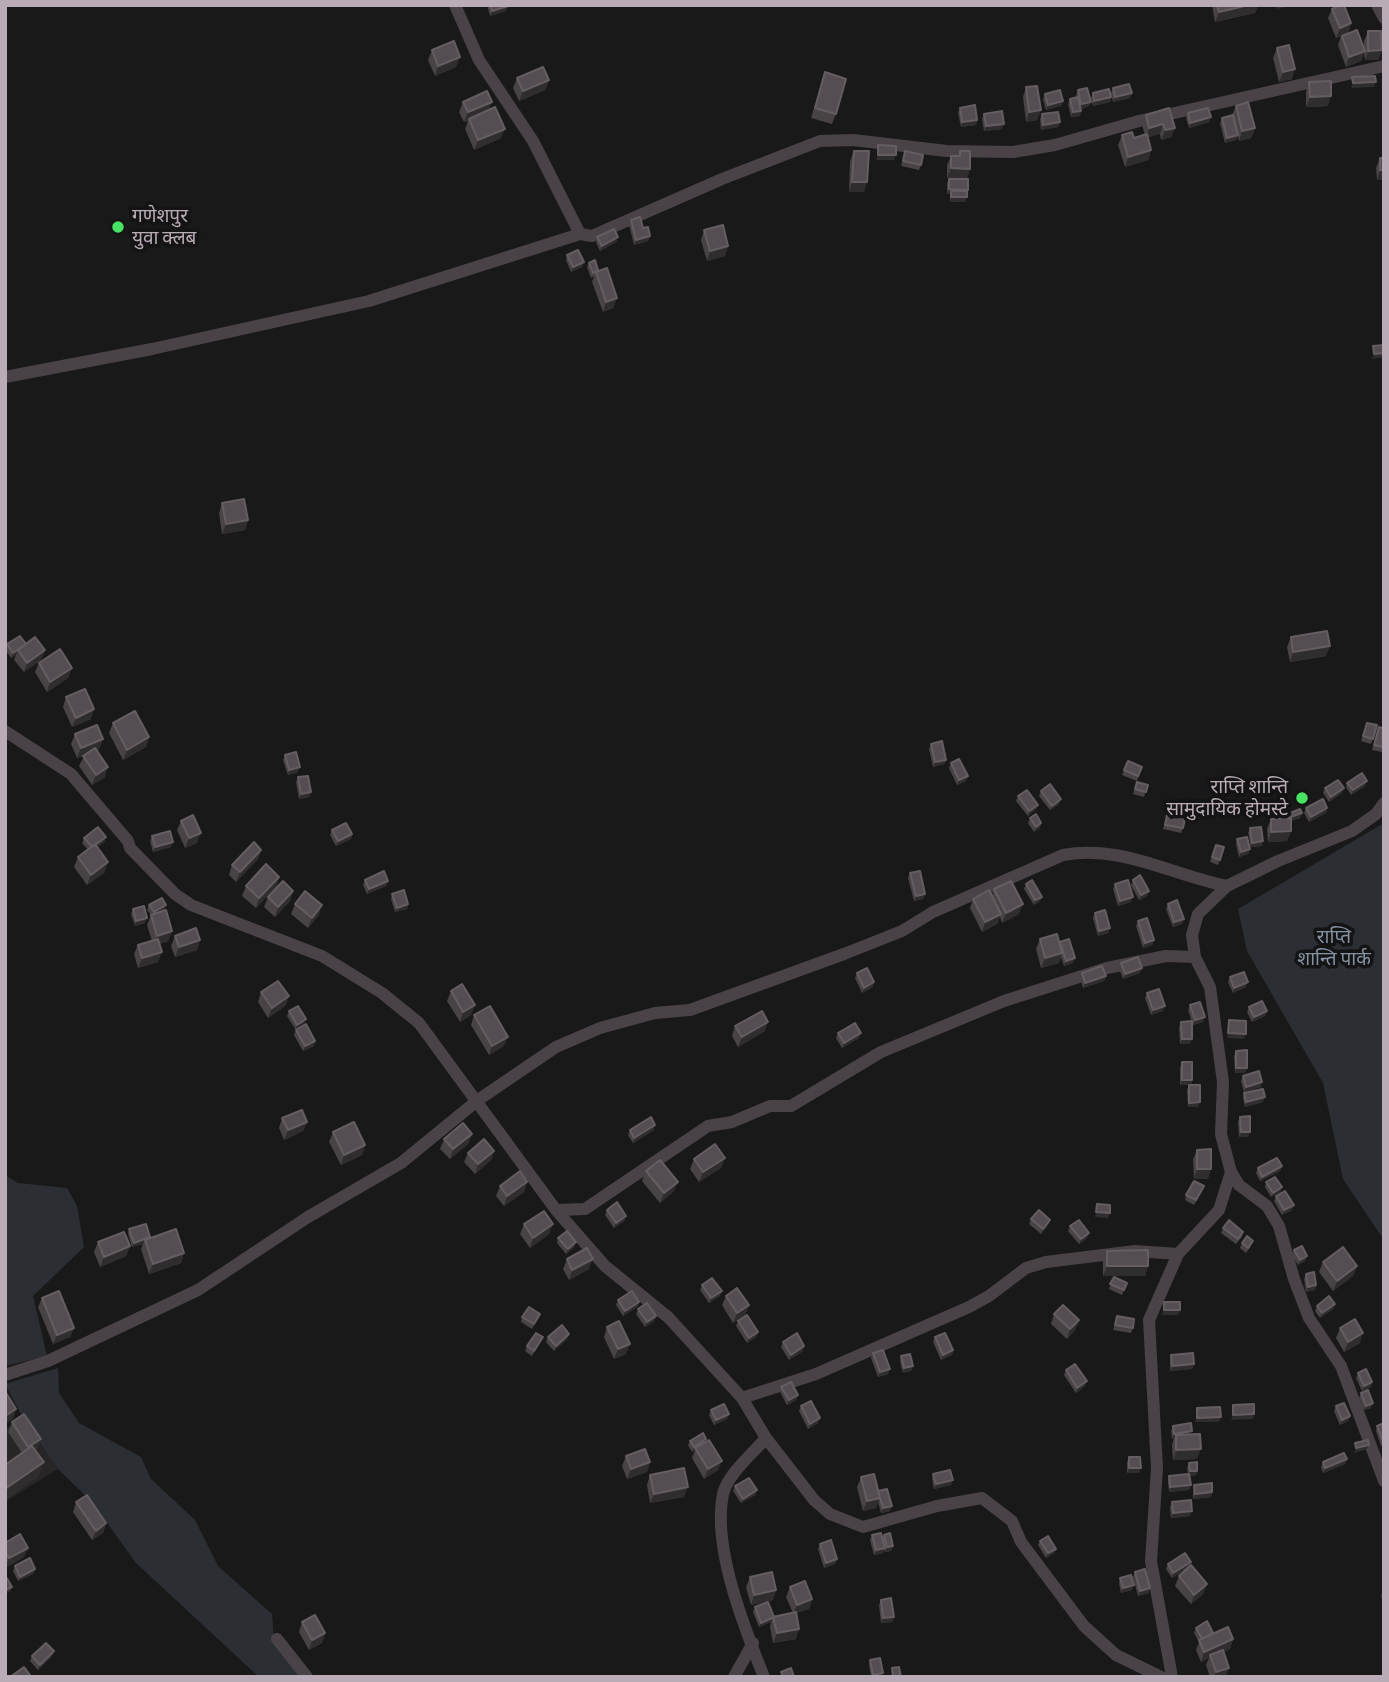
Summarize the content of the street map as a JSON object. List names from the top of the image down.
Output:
{
  "parks": ["राप्ति शान्ति पार्क"],
  "places": ["गणेशपुर युवा क्लब", "राप्ति शान्ति सामुदायिक होमस्टे"]
}
